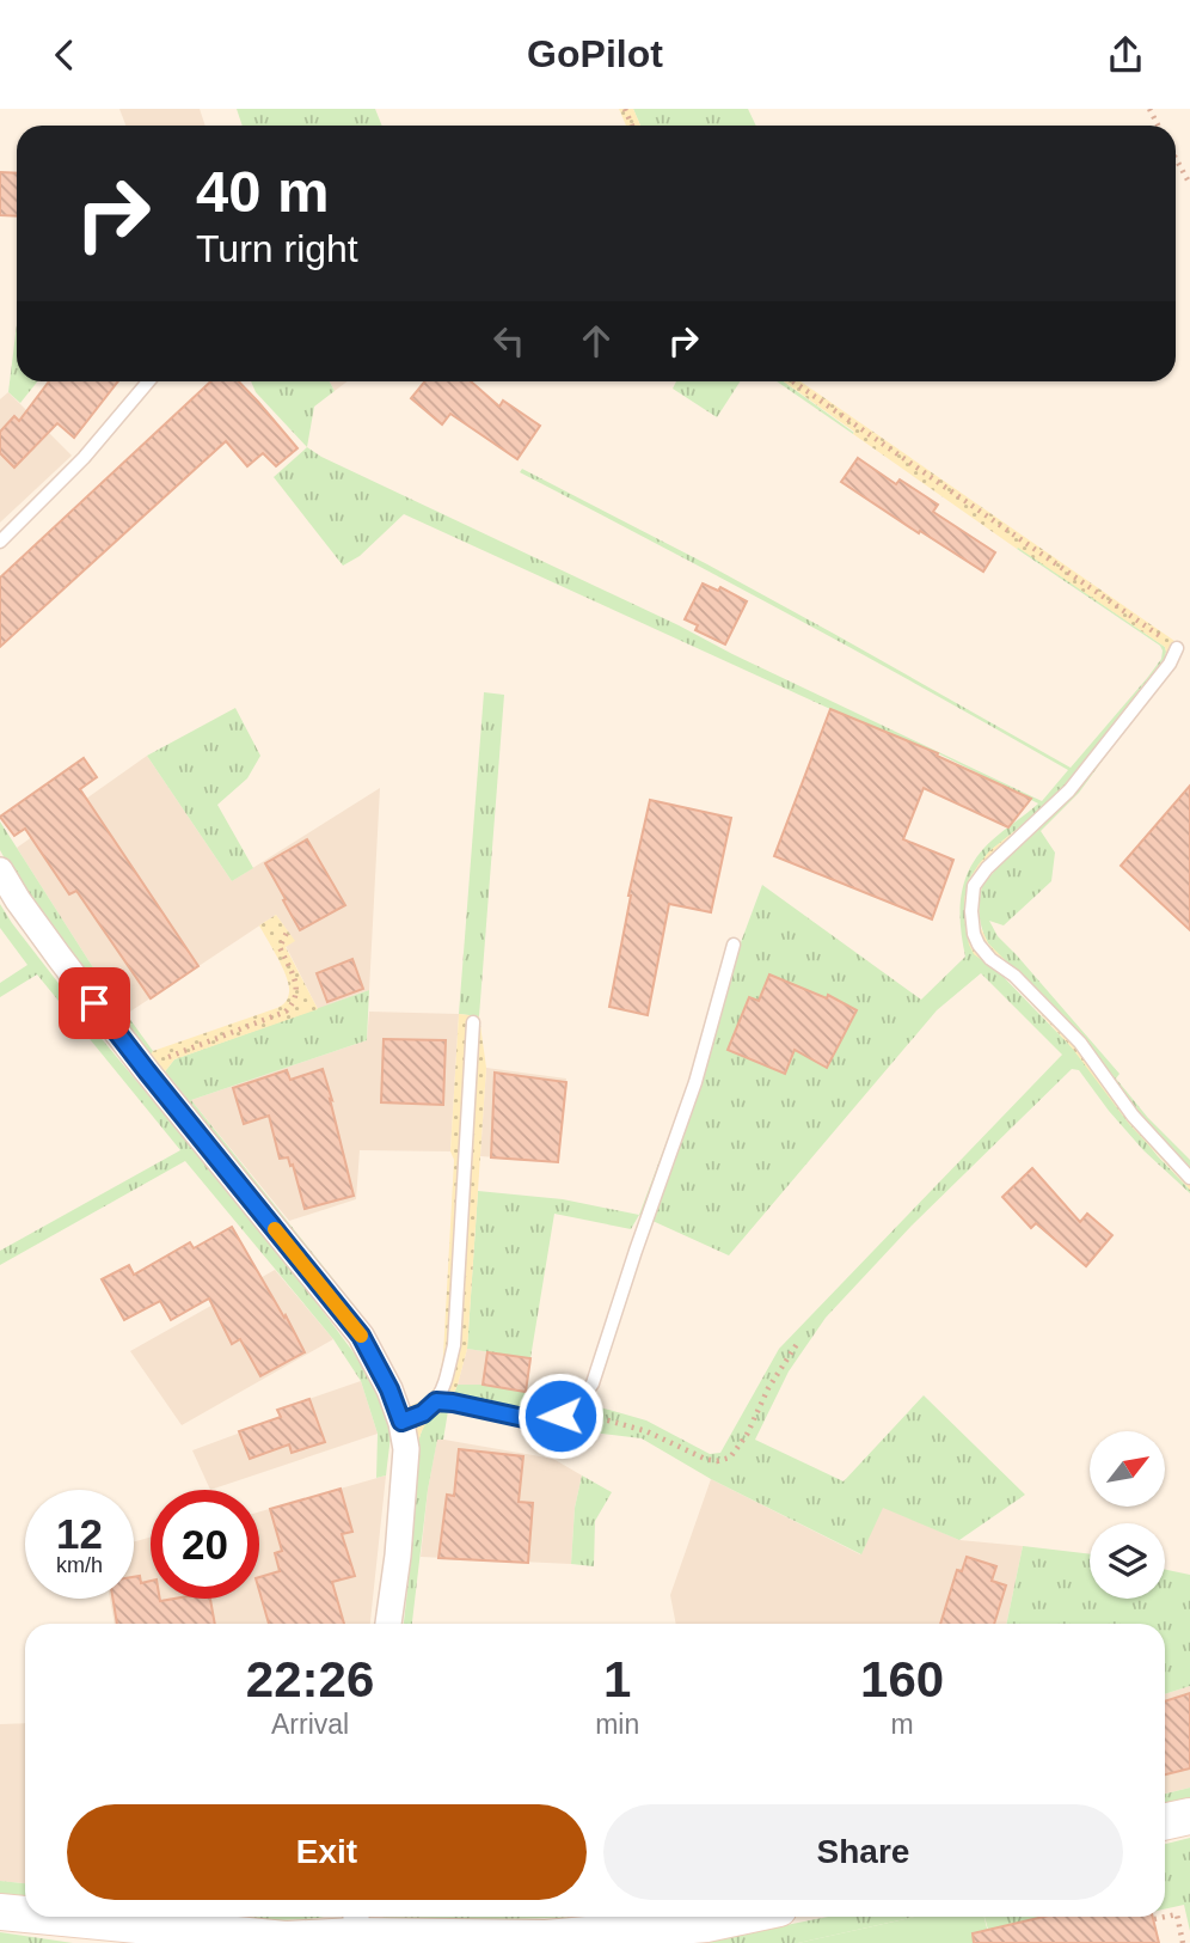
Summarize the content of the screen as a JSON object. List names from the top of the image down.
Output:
{
  "north": "top right",
  "page": {
    "header": "GoPilot",
    "turn": ["40 m", "Turn right"],
    "speed": "12 km/h",
    "limit": "20",
    "eta": [
      "22:26",
      "Arrival",
      "1",
      "min",
      "160",
      "m"
    ],
    "buttons": ["Exit", "Share"]
  }
}
